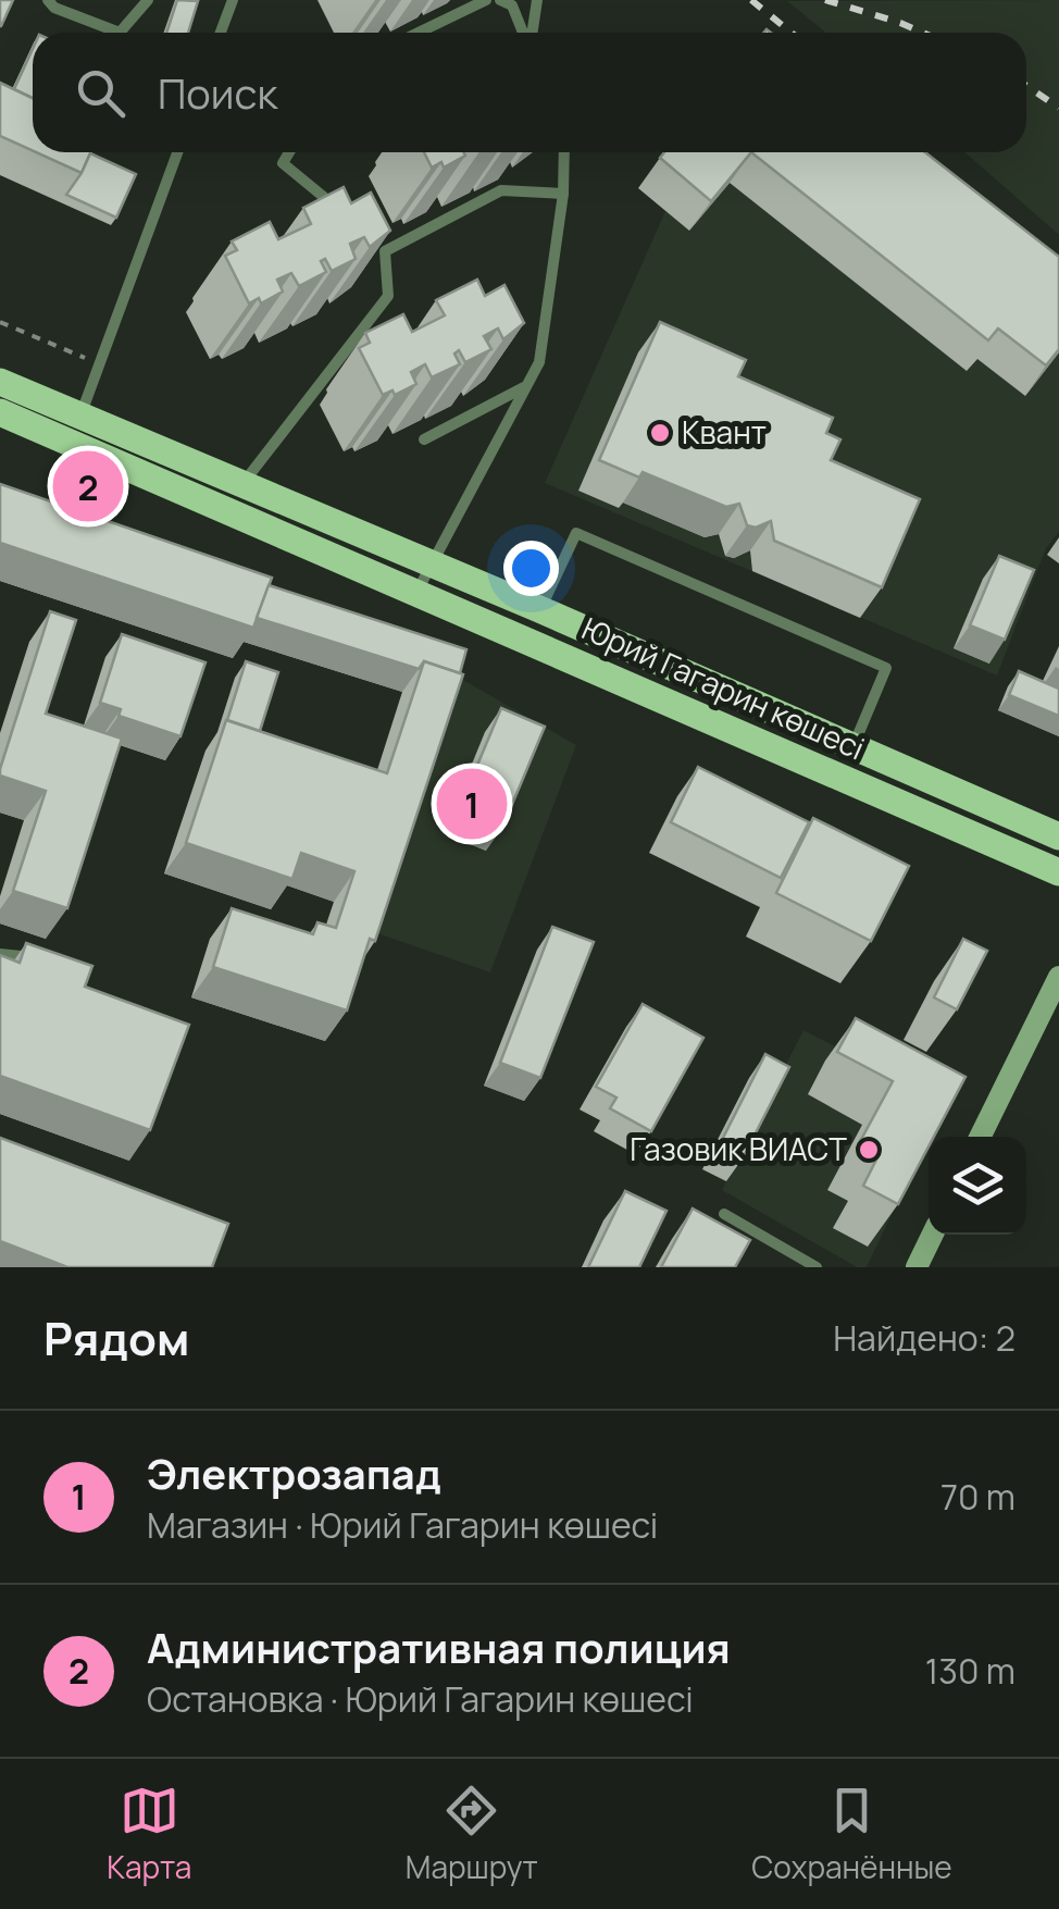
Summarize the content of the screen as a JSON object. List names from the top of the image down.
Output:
{
  "streets": {
    "main road": ["Юрий Гагарин көшесі"]
  },
  "places": ["Квант", "Газовик ВИАСТ"],
  "page": {
    "search": "Поиск",
    "pins": ["2", "1"],
    "heading": ["Рядом", "Найдено: 2"],
    "list": [
      {
        "mark": "1",
        "name": "Электрозапад",
        "note": "Магазин · Юрий Гагарин көшесі",
        "value": "70 m"
      },
      {
        "mark": "2",
        "name": "Административная полиция",
        "note": "Остановка · Юрий Гагарин көшесі",
        "value": "130 m"
      }
    ],
    "nav": ["Карта", "Маршрут", "Сохранённые"]
  }
}
